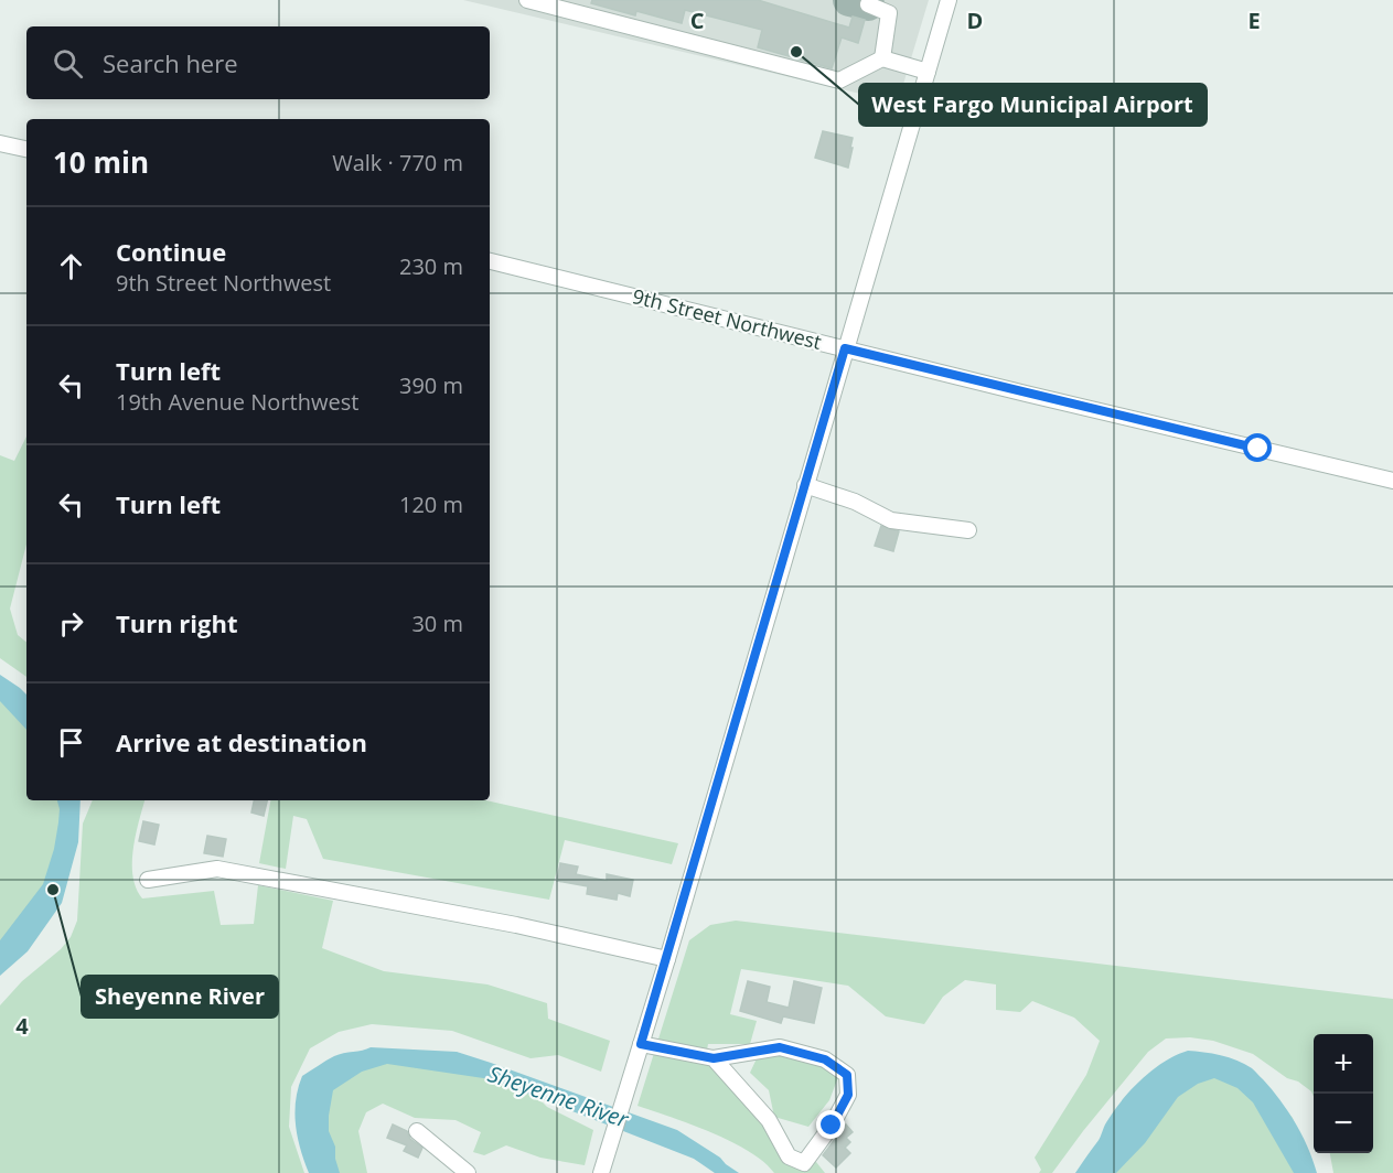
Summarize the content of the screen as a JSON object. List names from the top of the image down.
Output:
{
  "streets": {
    "street": ["9th Street Northwest"]
  },
  "water": ["Sheyenne River"],
  "places": ["West Fargo Municipal Airport", "Sheyenne River"],
  "page": {
    "search": "Search here",
    "heading": ["10 min", "Walk · 770 m"],
    "list": [
      ["Continue", "9th Street Northwest", "230 m"],
      ["Turn left", "19th Avenue Northwest", "390 m"],
      ["Turn left", "120 m"],
      ["Turn right", "30 m"],
      "Arrive at destination"
    ],
    "map_buttons": ["+", "−"]
  },
  "grid": {
    "columns": ["C", "D", "E"],
    "rows": ["4"]
  }
}
